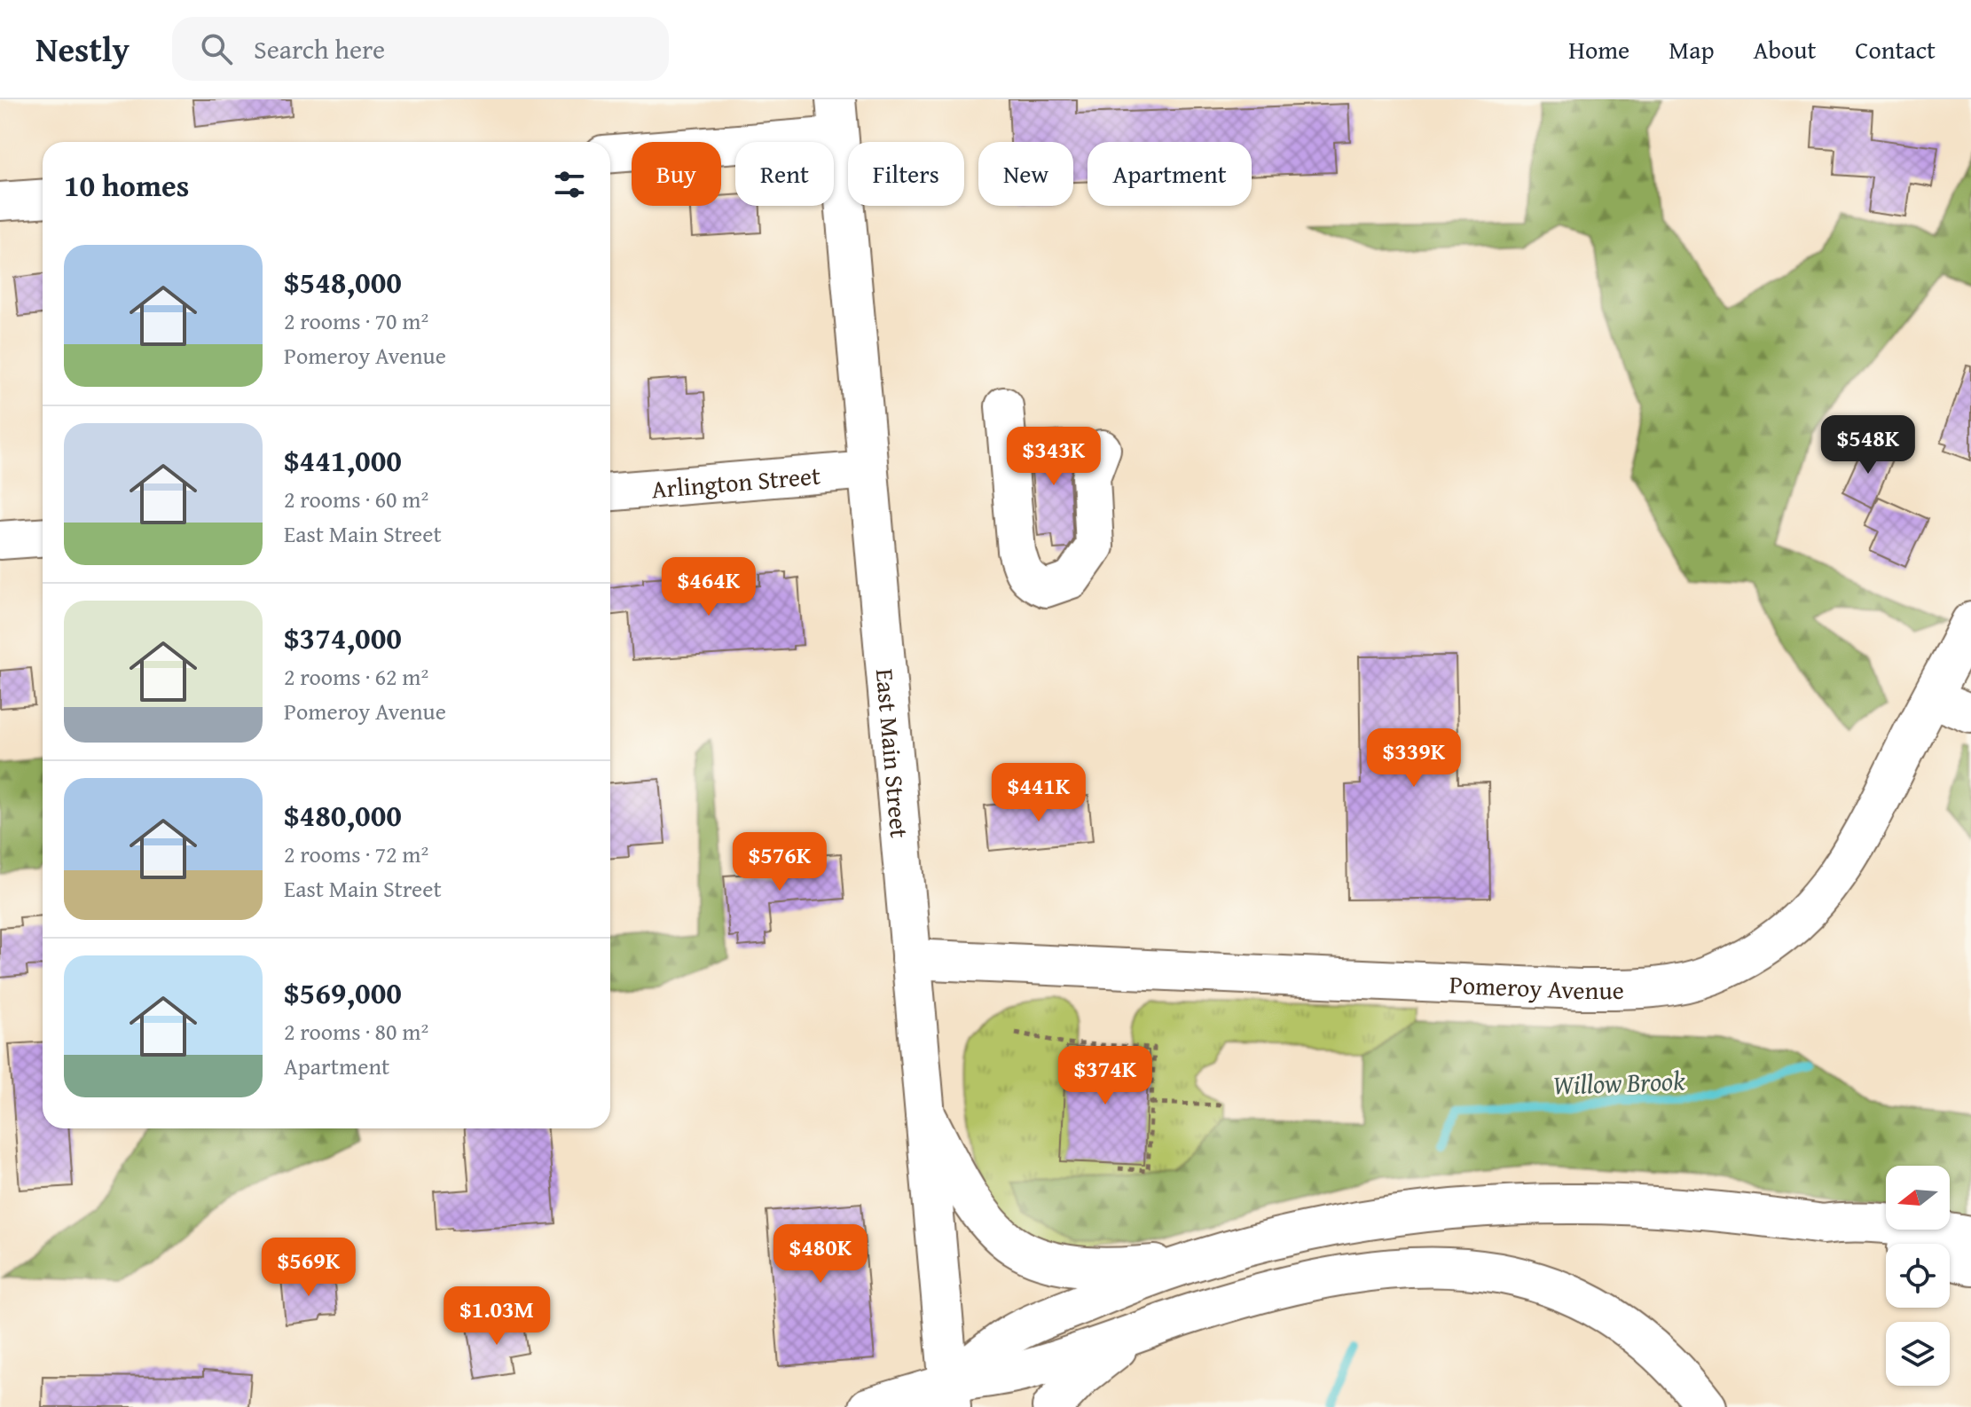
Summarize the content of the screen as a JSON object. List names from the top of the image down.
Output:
{
  "streets": {
    "main road": ["East Main Street", "Pomeroy Avenue"],
    "street": ["Arlington Street"]
  },
  "crossings": [
    ["Arlington Street", "East Main Street"],
    ["East Main Street", "Pomeroy Avenue"]
  ],
  "water": ["Willow Brook"],
  "north": "left",
  "page": {
    "header": "Nestly",
    "search": "Search here",
    "nav": [
      "Home",
      "Map",
      "About",
      "Contact"
    ],
    "chip": [
      "Buy",
      "Rent",
      "Filters",
      "New",
      "Apartment"
    ],
    "heading": "10 homes",
    "list": [
      {
        "name": "$548,000",
        "note": "2 rooms · 70 m² · Pomeroy Avenue"
      },
      {
        "name": "$441,000",
        "note": "2 rooms · 60 m² · East Main Street"
      },
      {
        "name": "$374,000",
        "note": "2 rooms · 62 m² · Pomeroy Avenue"
      },
      {
        "name": "$480,000",
        "note": "2 rooms · 72 m² · East Main Street"
      },
      {
        "name": "$569,000",
        "note": "2 rooms · 80 m² · Apartment"
      }
    ],
    "price": [
      "$548K",
      "$343K",
      "$464K",
      "$339K",
      "$441K",
      "$576K",
      "$374K",
      "$480K",
      "$569K",
      "$1.03M"
    ]
  }
}
